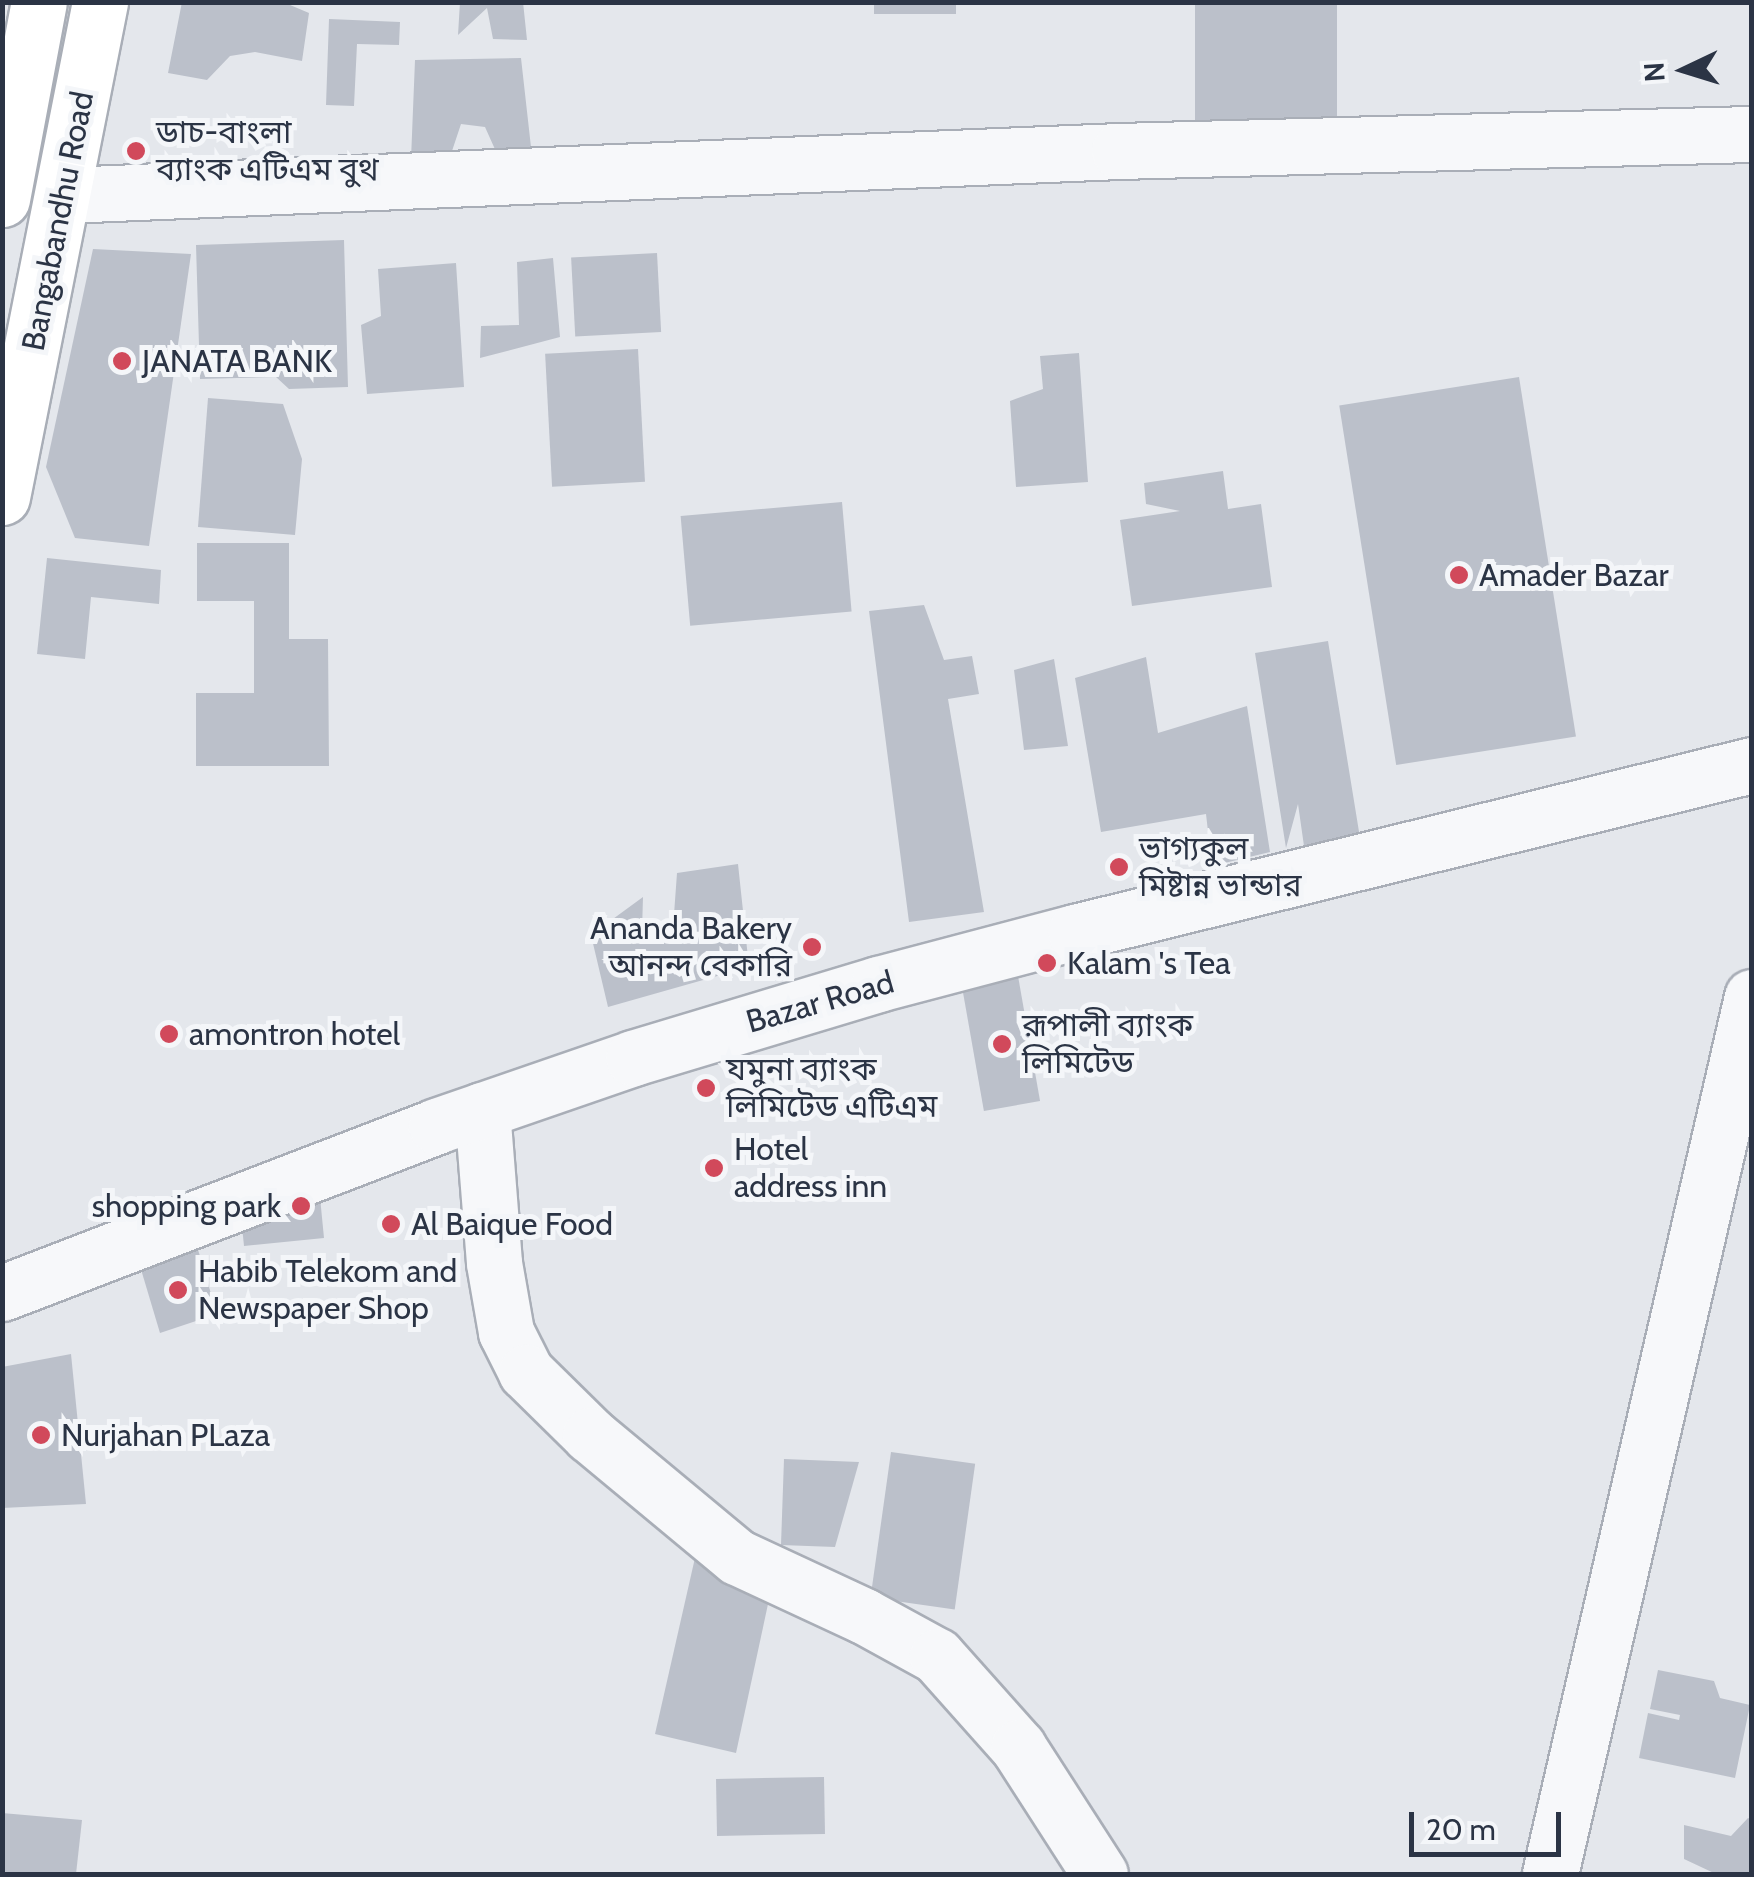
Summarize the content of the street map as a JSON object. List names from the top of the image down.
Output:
{
  "streets": {
    "main road": ["Bangabandhu Road"],
    "street": ["Bazar Road"]
  },
  "places": [
    "ডাচ-বাংলা ব্যাংক এটিএম বুথ",
    "JANATA BANK",
    "Amader Bazar",
    "ভাগ্যকুল মিষ্টান্ন ভান্ডার",
    "Ananda Bakery আনন্দ বেকারি",
    "Kalam 's Tea",
    "amontron hotel",
    "রূপালী ব্যাংক লিমিটেড",
    "যমুনা ব্যাংক লিমিটেড এটিএম",
    "Hotel address inn",
    "shopping park",
    "Al Baique Food",
    "Habib Telekom and Newspaper Shop",
    "Nurjahan PLaza"
  ],
  "scale_bar": "20 m",
  "north": "left"
}
